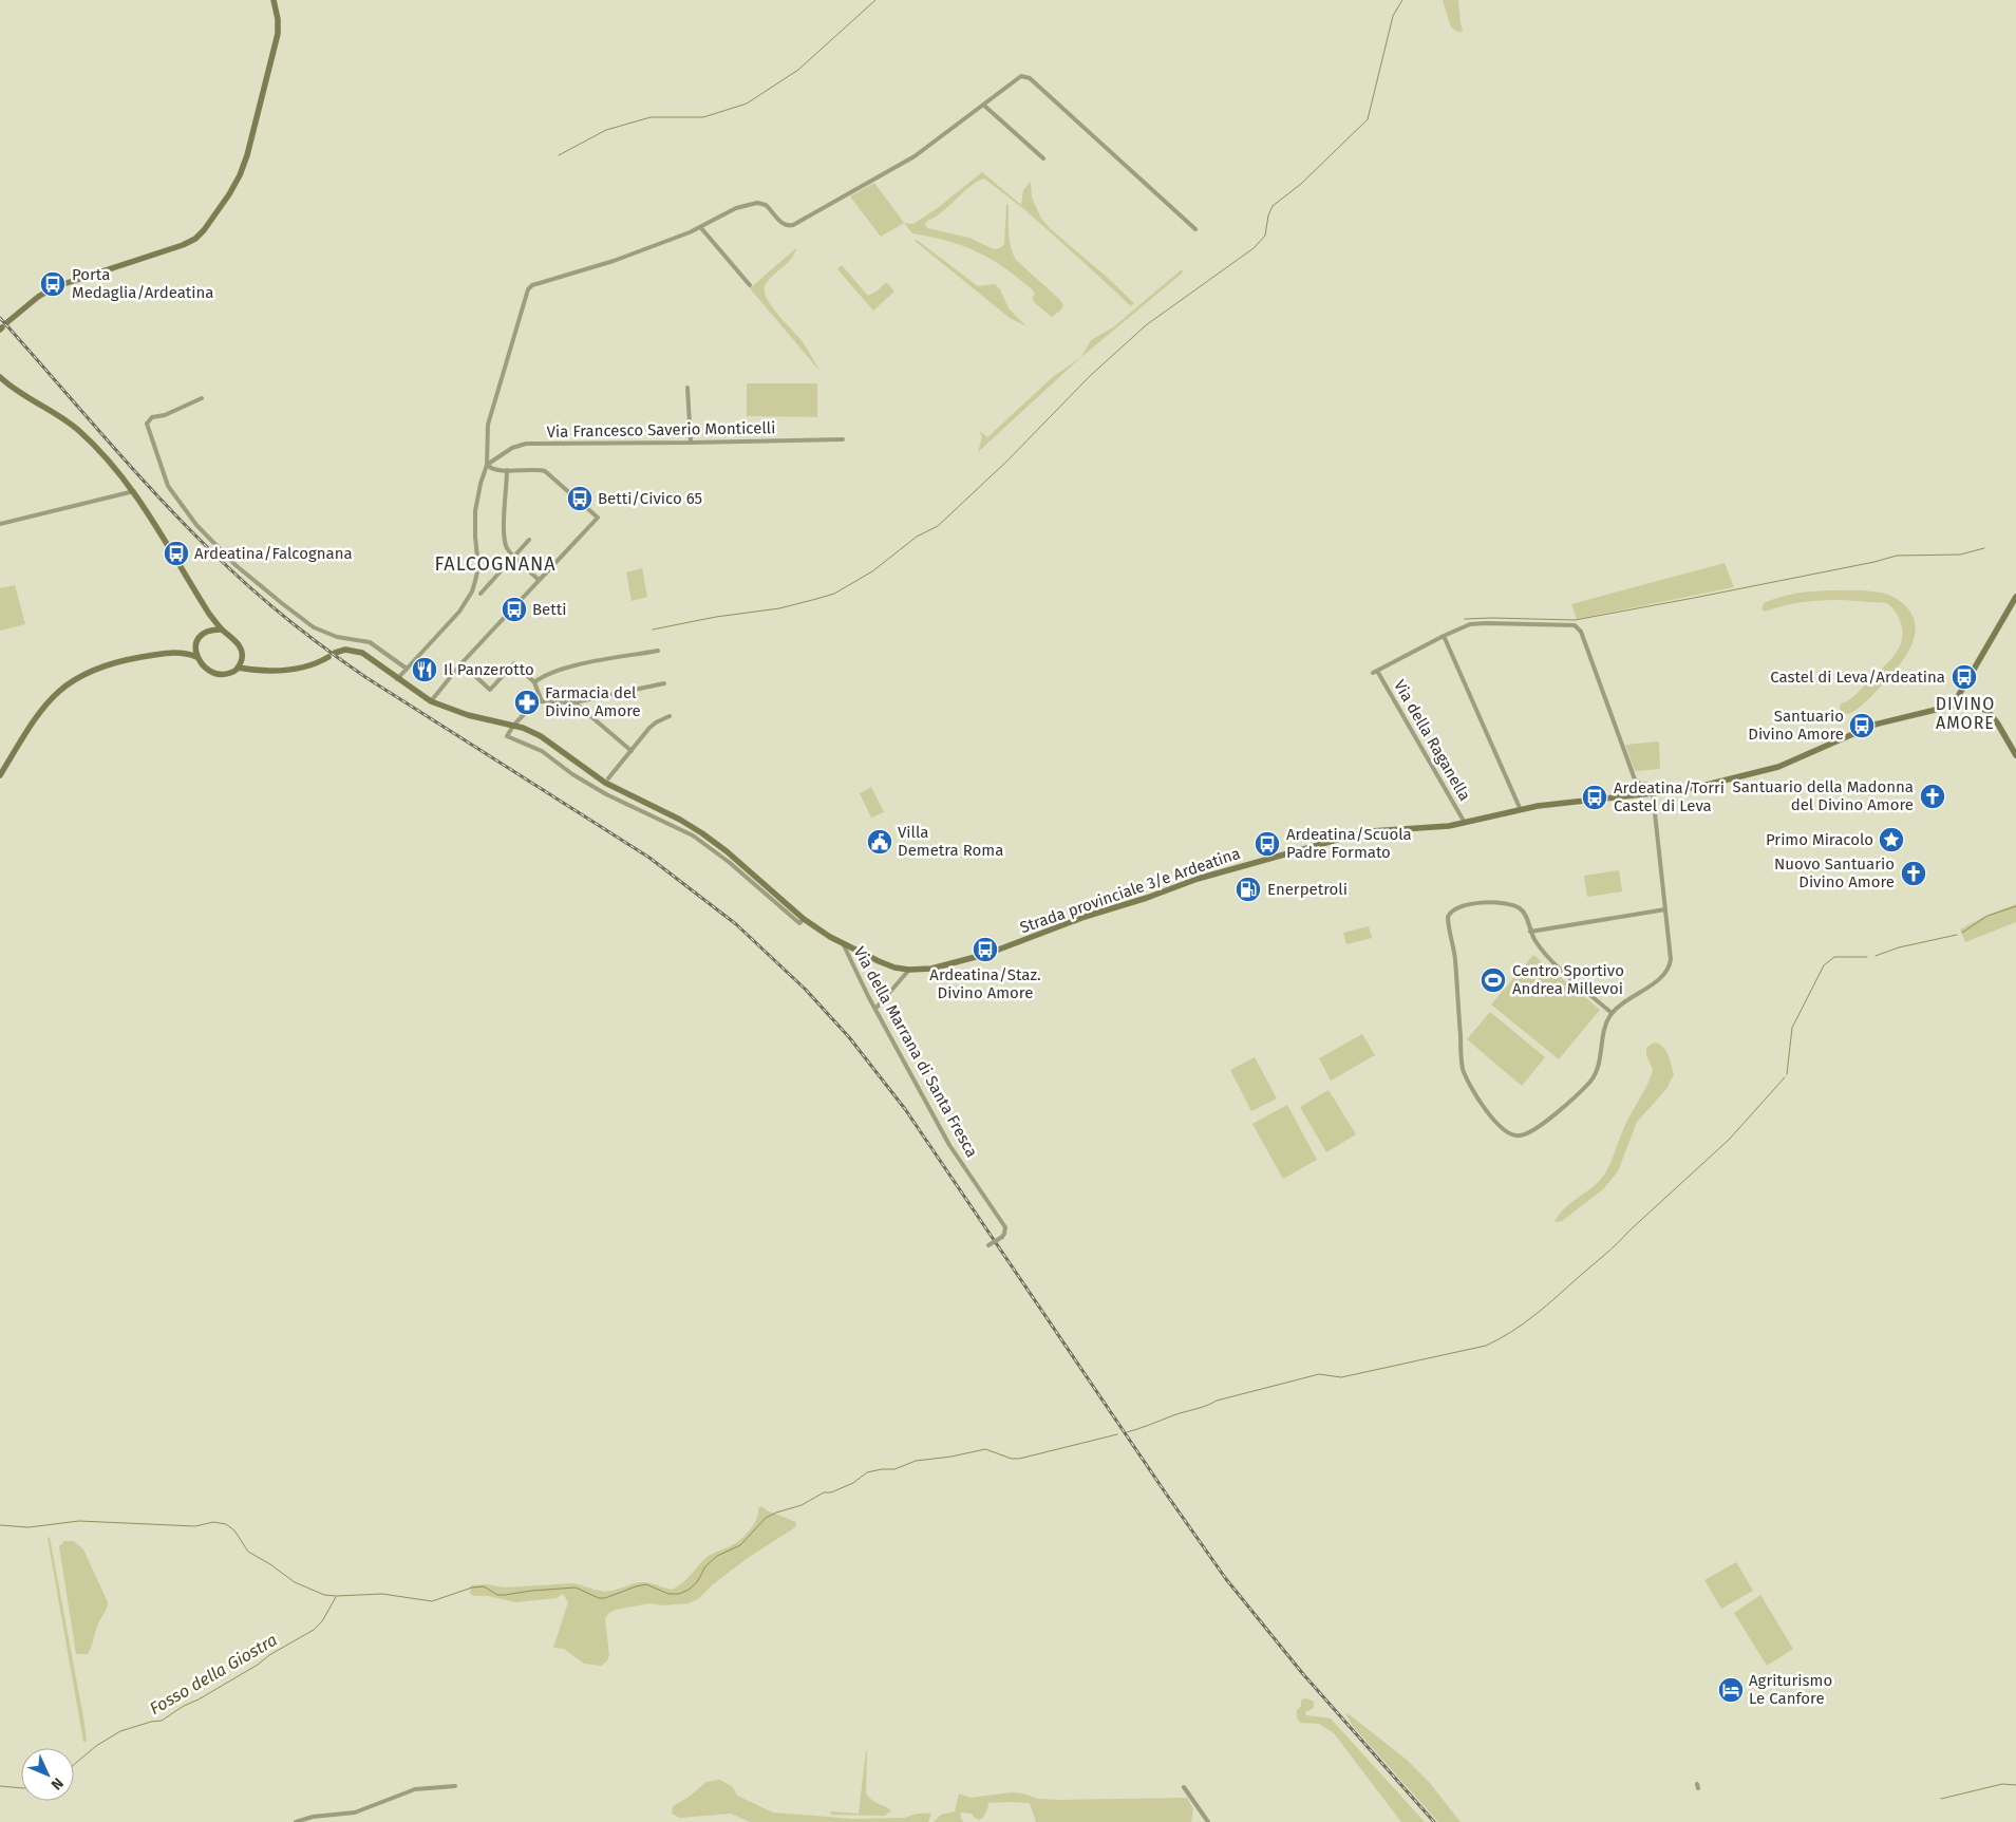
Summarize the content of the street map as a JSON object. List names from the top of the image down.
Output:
{
  "streets": {
    "main road": ["Strada provinciale 3/e Ardeatina"],
    "street": ["Via Francesco Saverio Monticelli", "Via della Raganella", "Via della Marrana di Santa Fresca"]
  },
  "crossings": [
    ["Via della Raganella", "Strada provinciale 3/e Ardeatina"],
    ["Strada provinciale 3/e Ardeatina", "Via della Marrana di Santa Fresca"]
  ],
  "districts": ["FALCOGNANA", "DIVINO AMORE"],
  "water": ["Fosso della Giostra"],
  "places": {
    "bus stop": [
      "Porta Medaglia/Ardeatina",
      "Betti/Civico 65",
      "Ardeatina/Falcognana",
      "Betti",
      "Castel di Leva/Ardeatina",
      "Santuario Divino Amore",
      "Ardeatina/Torri Castel di Leva",
      "Ardeatina/Scuola Padre Formato",
      "Ardeatina/Staz. Divino Amore"
    ],
    "restaurant": ["Il Panzerotto"],
    "pharmacy": ["Farmacia del Divino Amore"],
    "church": ["Santuario della Madonna del Divino Amore", "Nuovo Santuario Divino Amore"],
    "place": ["Primo Miracolo"],
    "public building": ["Villa Demetra Roma"],
    "fuel station": ["Enerpetroli"],
    "sports": ["Centro Sportivo Andrea Millevoi"],
    "hotel": ["Agriturismo Le Canfore"]
  },
  "north": "bottom right"
}
